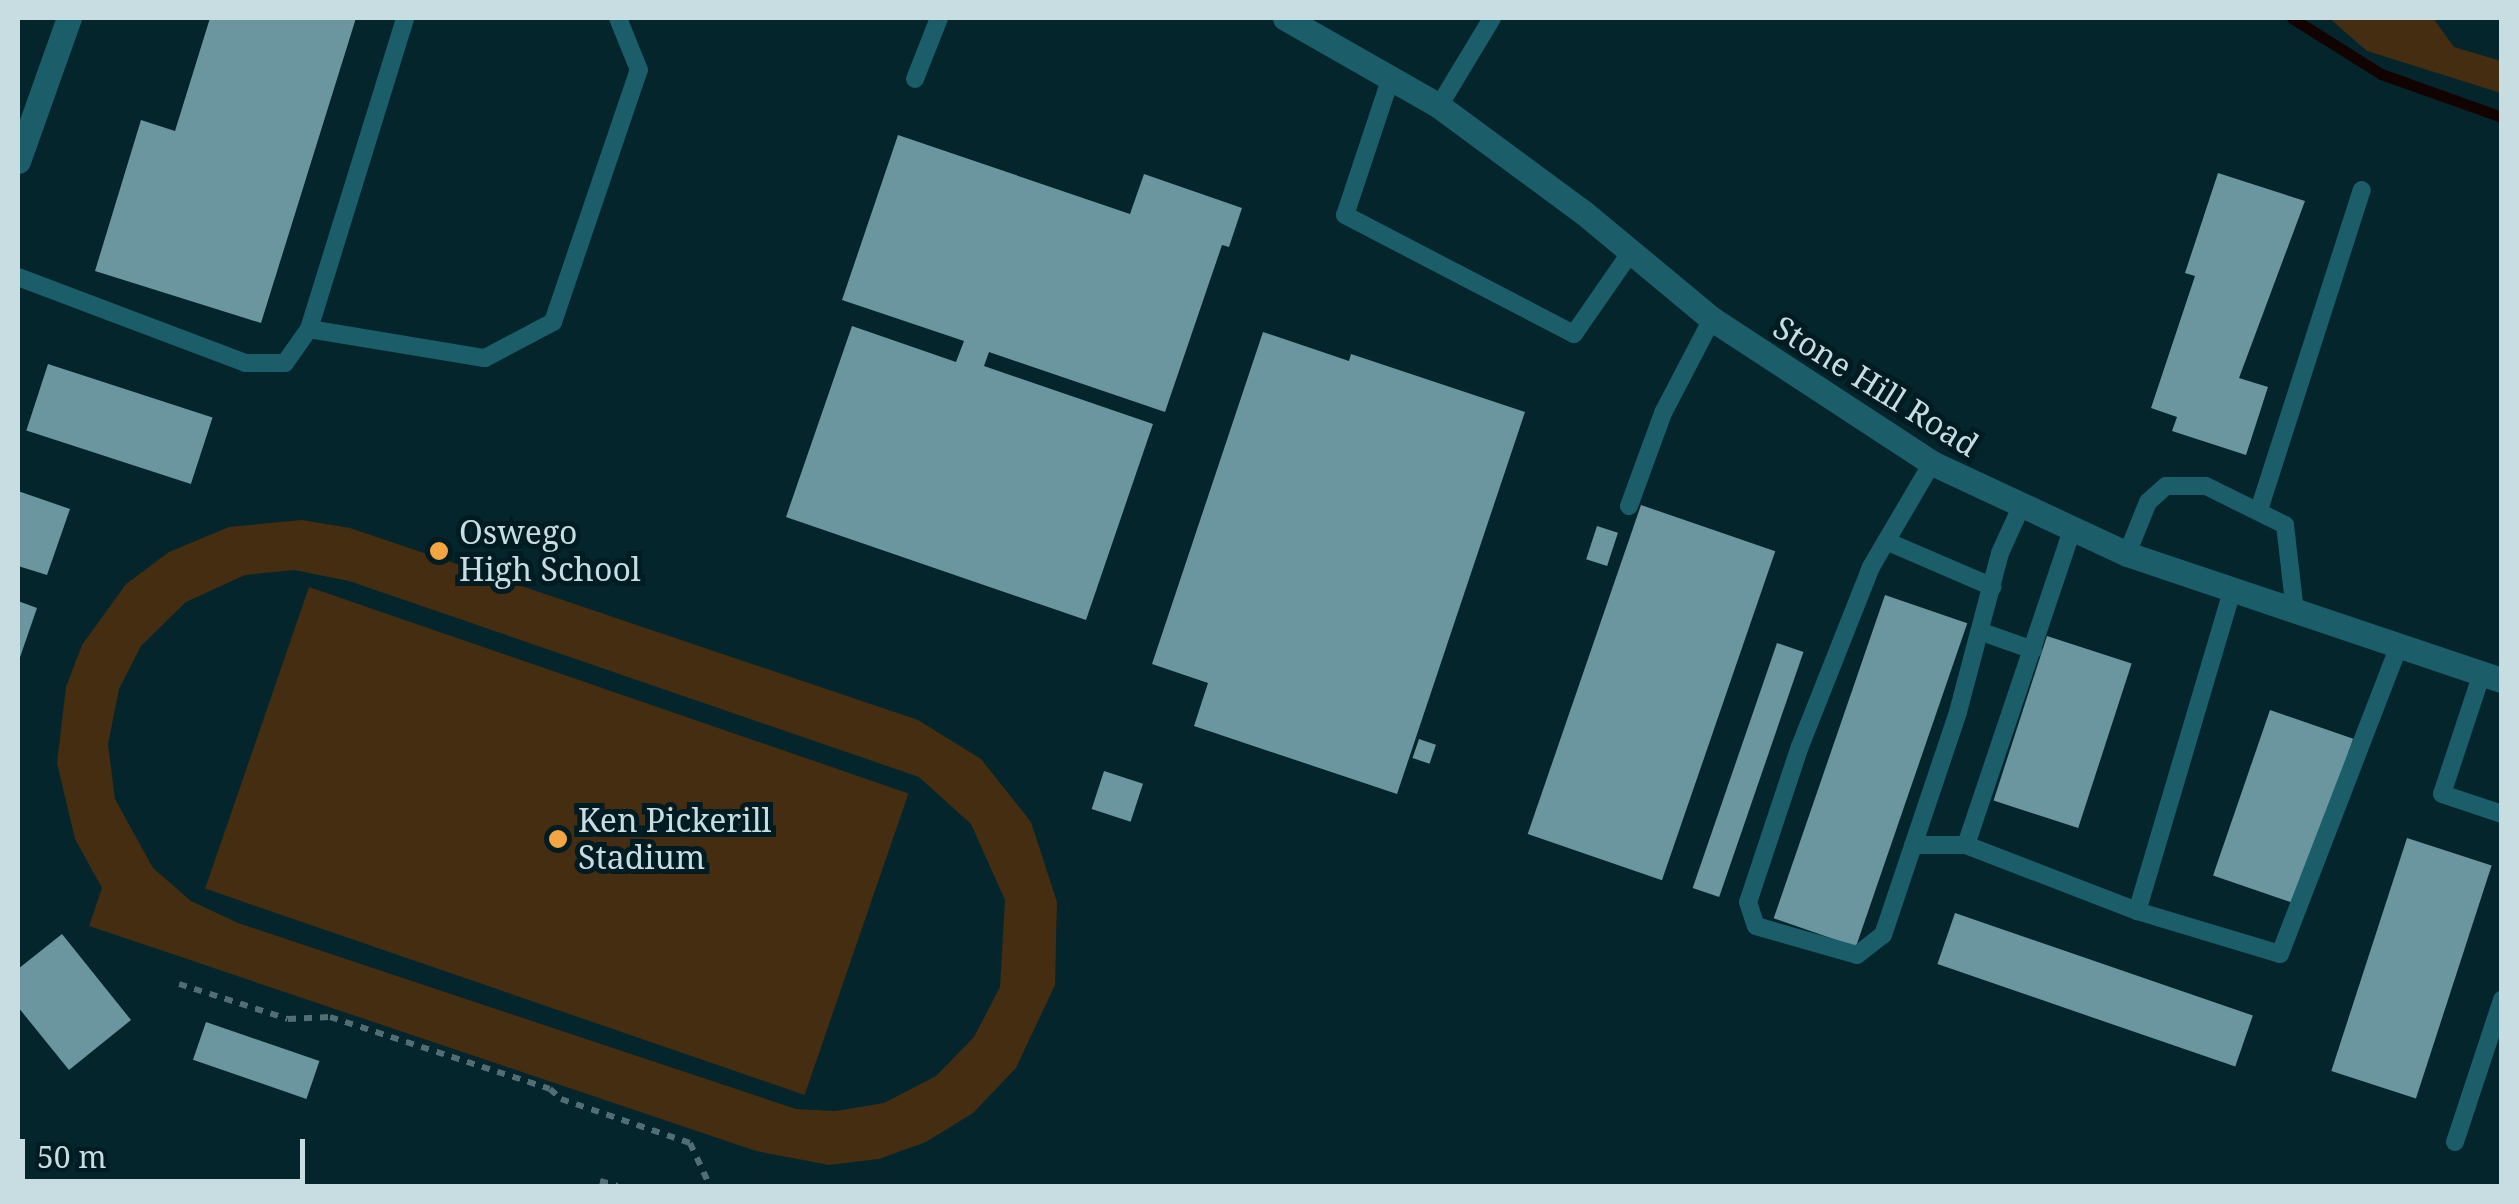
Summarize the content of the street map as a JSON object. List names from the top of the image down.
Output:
{
  "streets": {
    "street": ["Stone Hill Road"]
  },
  "places": ["Oswego High School", "Ken Pickerill Stadium"],
  "scale_bar": "50 m"
}
